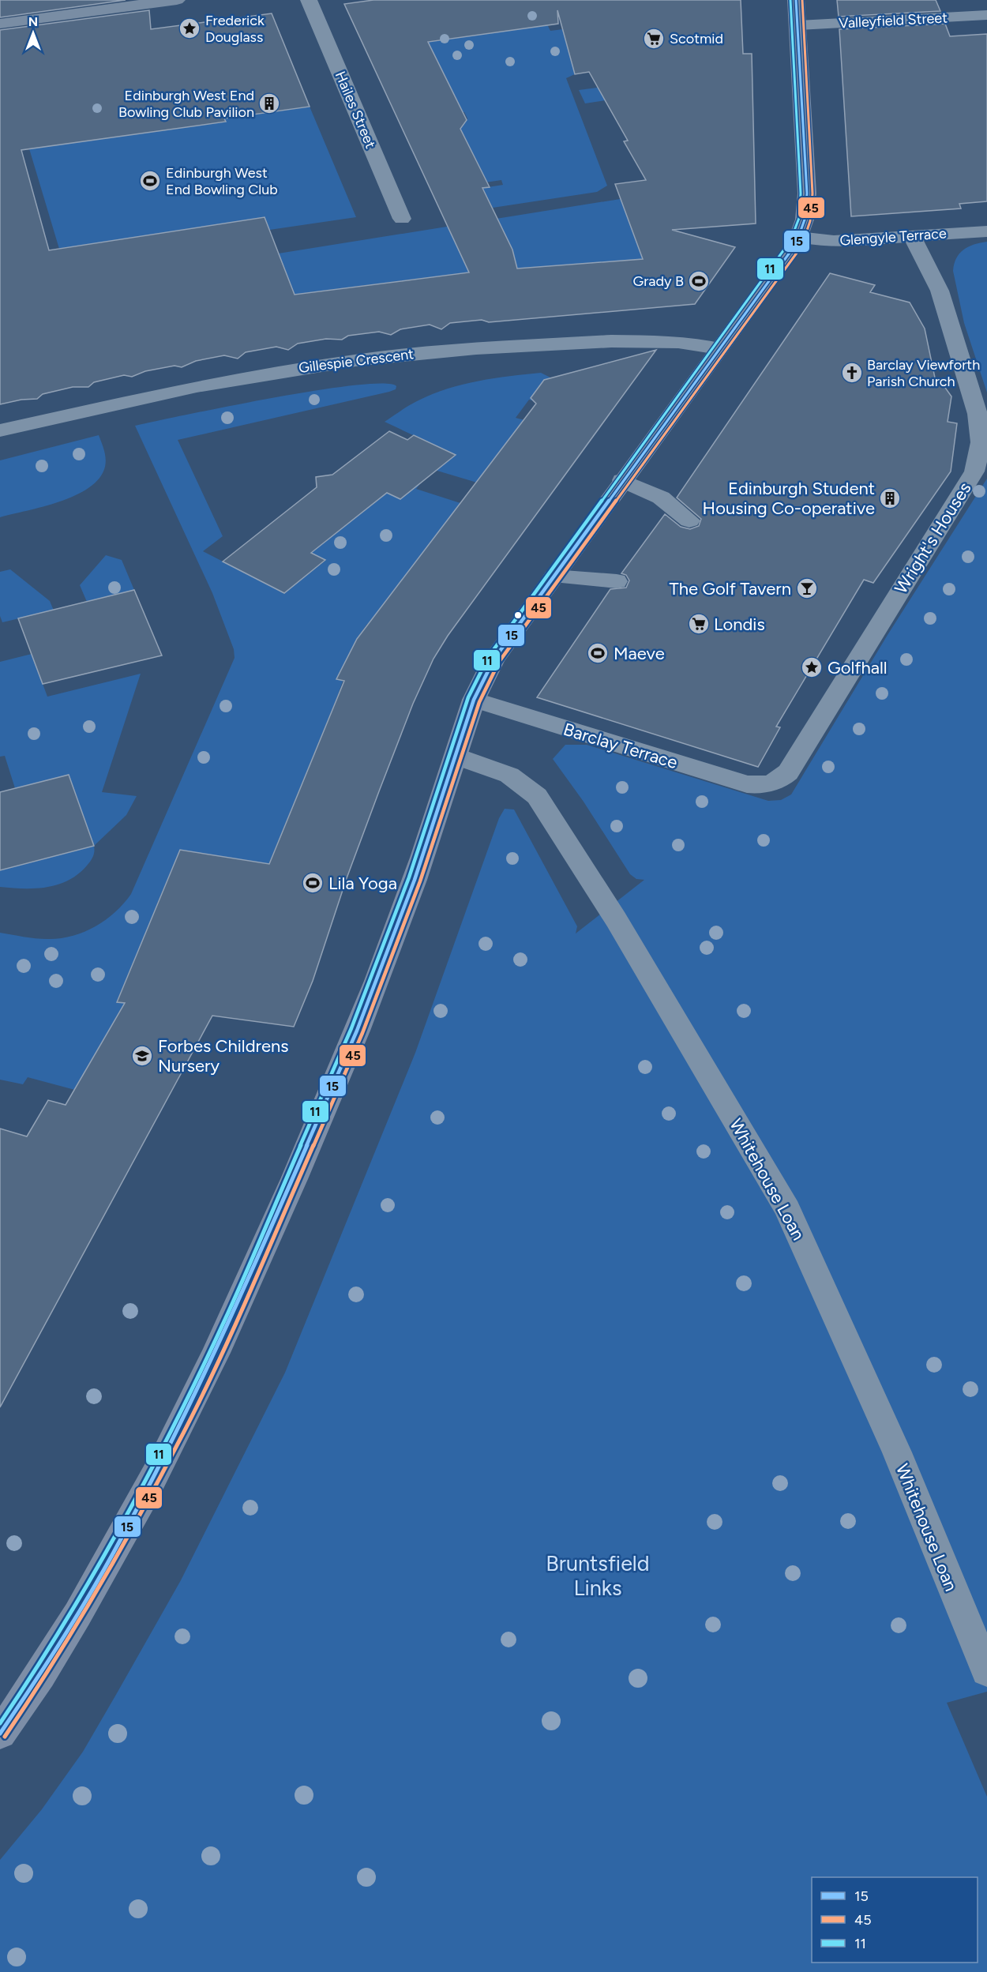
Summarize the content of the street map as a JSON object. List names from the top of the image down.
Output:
{
  "streets": {
    "street": [
      "Valleyfield Street",
      "Hailes Street",
      "Glengyle Terrace",
      "Gillespie Crescent",
      "Wright's Houses",
      "Barclay Terrace",
      "Whitehouse Loan"
    ]
  },
  "crossings": [
    ["Glengyle Terrace", "Wright's Houses"],
    ["Wright's Houses", "Barclay Terrace"]
  ],
  "parks": ["Bruntsfield Links"],
  "places": {
    "place": ["Frederick Douglass", "Golfhall"],
    "supermarket": ["Scotmid", "Londis"],
    "building": ["Edinburgh West End Bowling Club Pavilion", "Edinburgh Student Housing Co-operative"],
    "sports": [
      "Edinburgh West End Bowling Club",
      "Grady B",
      "Maeve",
      "Lila Yoga"
    ],
    "church": ["Barclay Viewforth Parish Church"],
    "bar": ["The Golf Tavern"],
    "school or university": ["Forbes Childrens Nursery"]
  },
  "lines": ["transit line 15", "transit line 45", "transit line 11"],
  "legend": ["15", "45", "11"],
  "north": "top"
}
